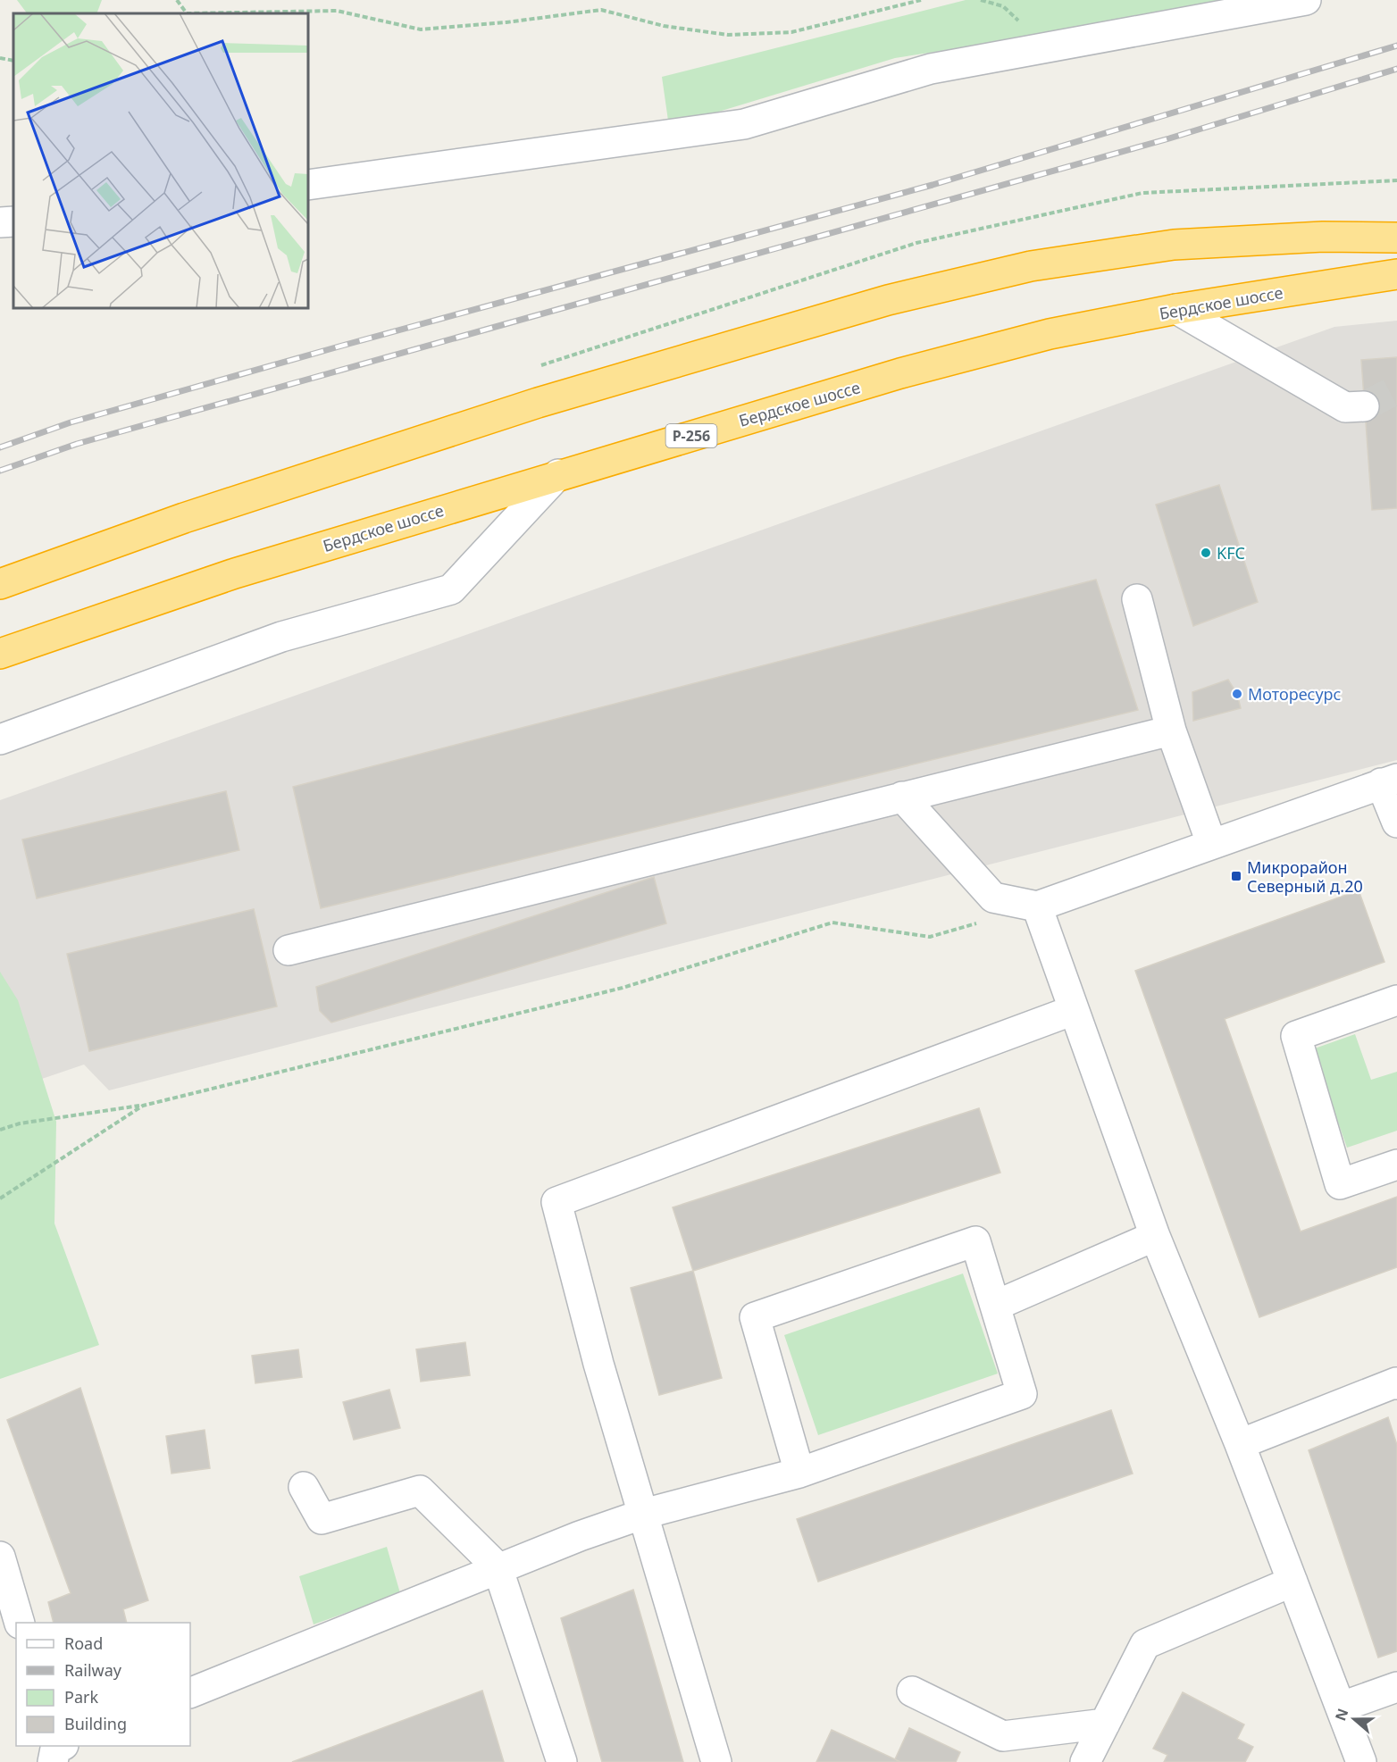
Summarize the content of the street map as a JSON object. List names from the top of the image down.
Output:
{
  "streets": {
    "highway": ["Бердское шоссе", "Р-256"]
  },
  "places": {
    "other": ["KFC", "Моторесурс"],
    "transit": ["Микрорайон Северный д.20"]
  },
  "legend": [
    "Road",
    "Railway",
    "Park",
    "Building"
  ],
  "north": "left"
}
